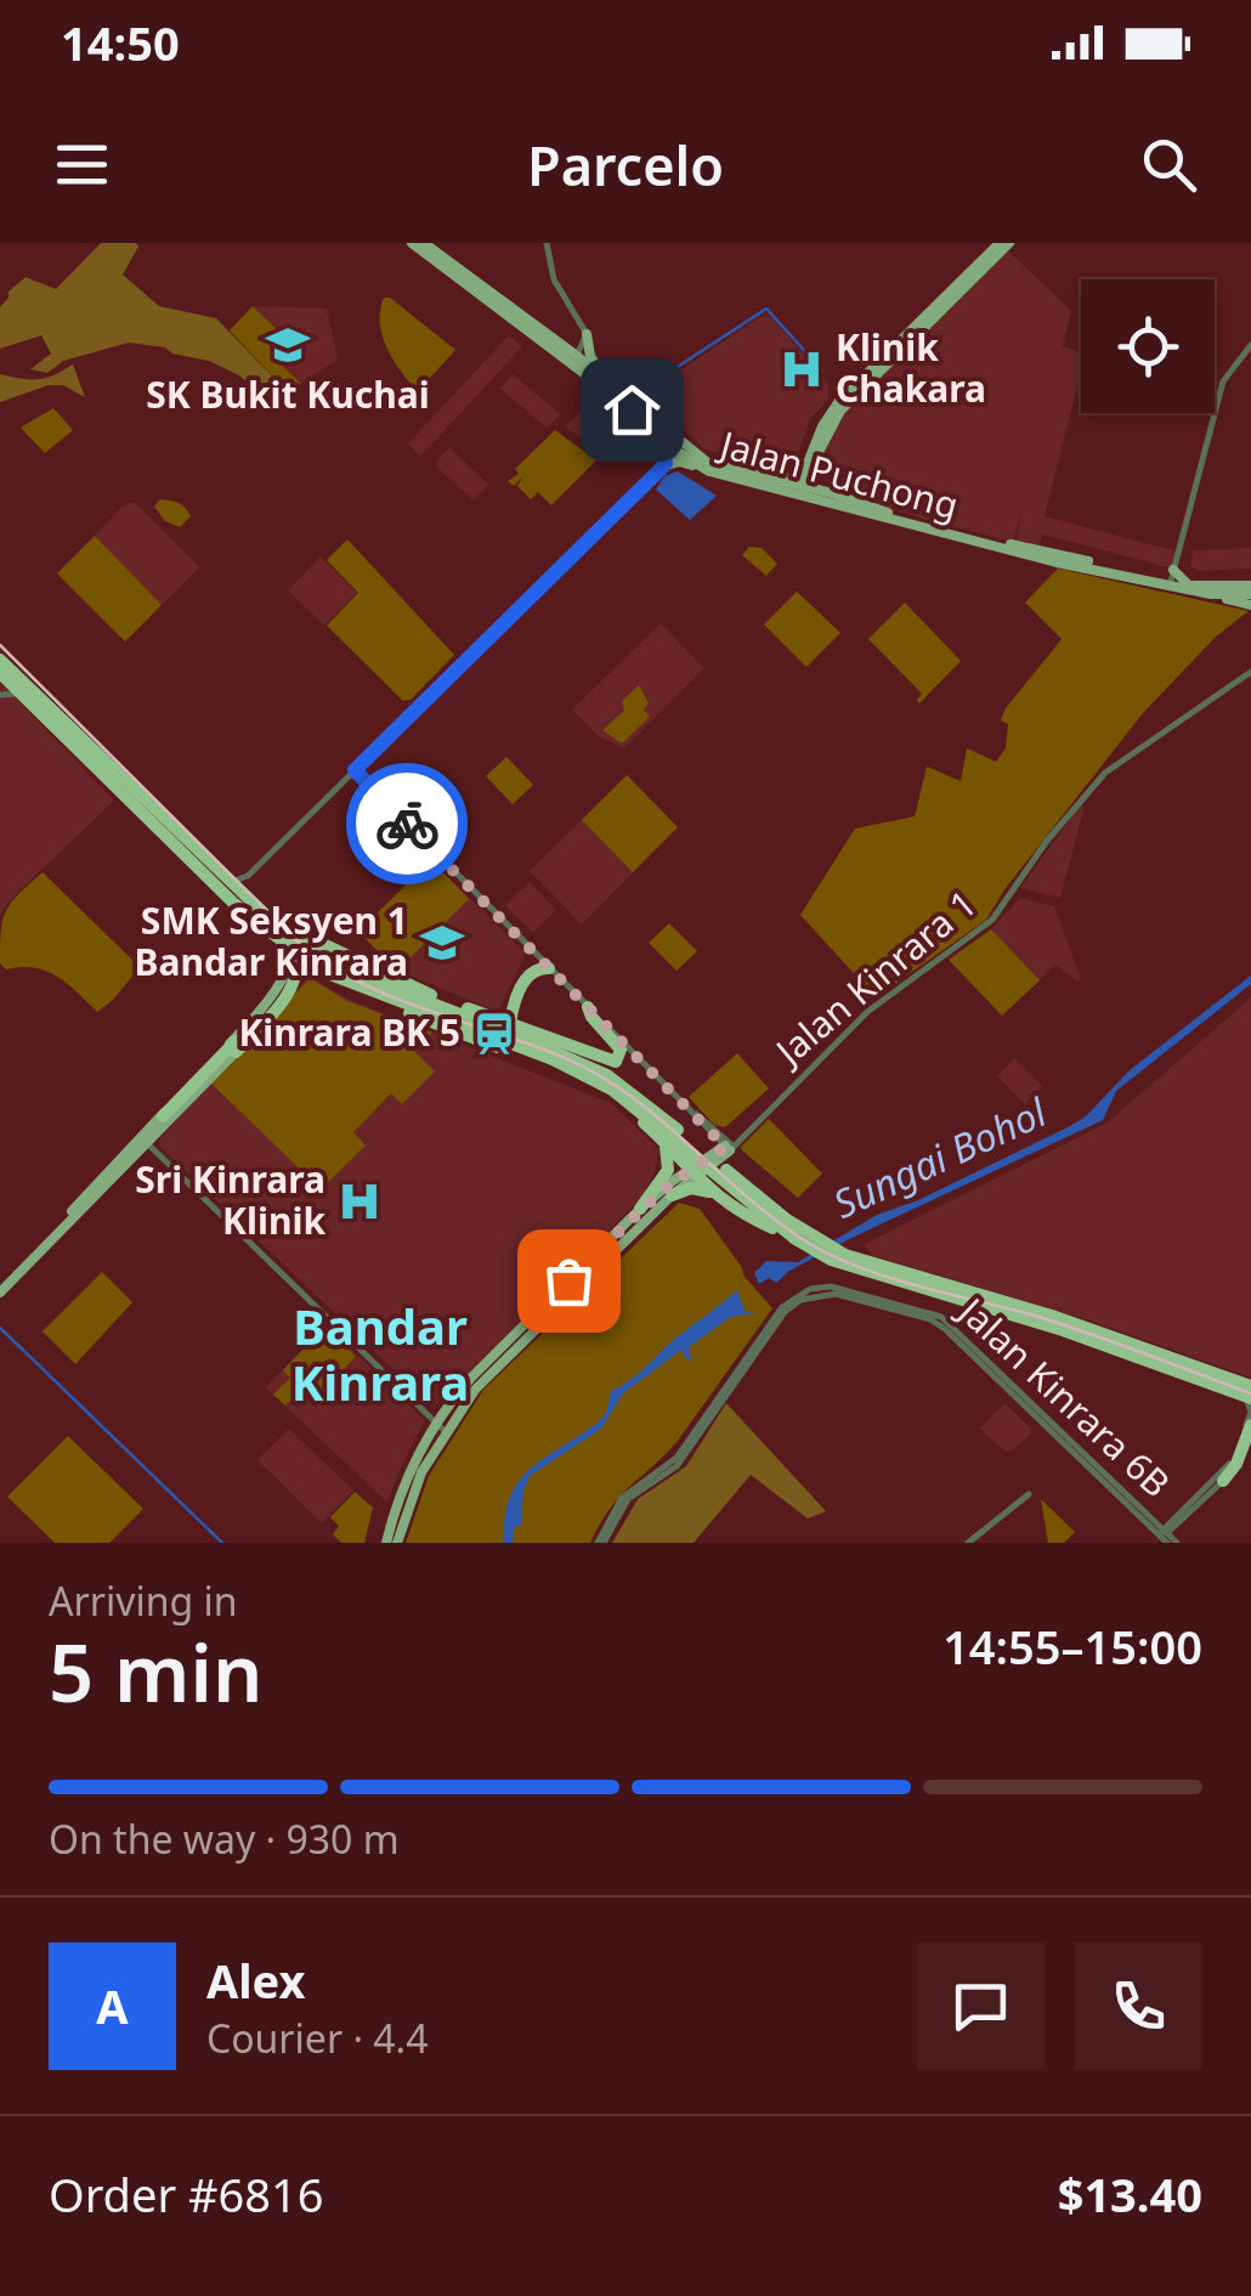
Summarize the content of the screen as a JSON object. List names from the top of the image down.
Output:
{
  "streets": {
    "main road": ["Jalan Puchong"],
    "street": ["Jalan Kinrara 1", "Jalan Kinrara 6B"]
  },
  "districts": ["Bandar Kinrara"],
  "water": ["Sungai Bohol"],
  "places": {
    "school or university": ["SK Bukit Kuchai", "SMK Seksyen 1 Bandar Kinrara"],
    "hospital": ["Klinik Chakara", "Sri Kinrara Klinik"],
    "station": ["Kinrara BK 5"]
  },
  "page": {
    "status": "14:50",
    "header": "Parcelo",
    "heading": ["5 min", "Arriving in", "14:55–15:00"],
    "panel": [
      "Alex",
      "Courier · 4.4",
      "Order #6816",
      "$13.40"
    ],
    "bar": "On the way · 930 m",
    "round": "A"
  }
}
